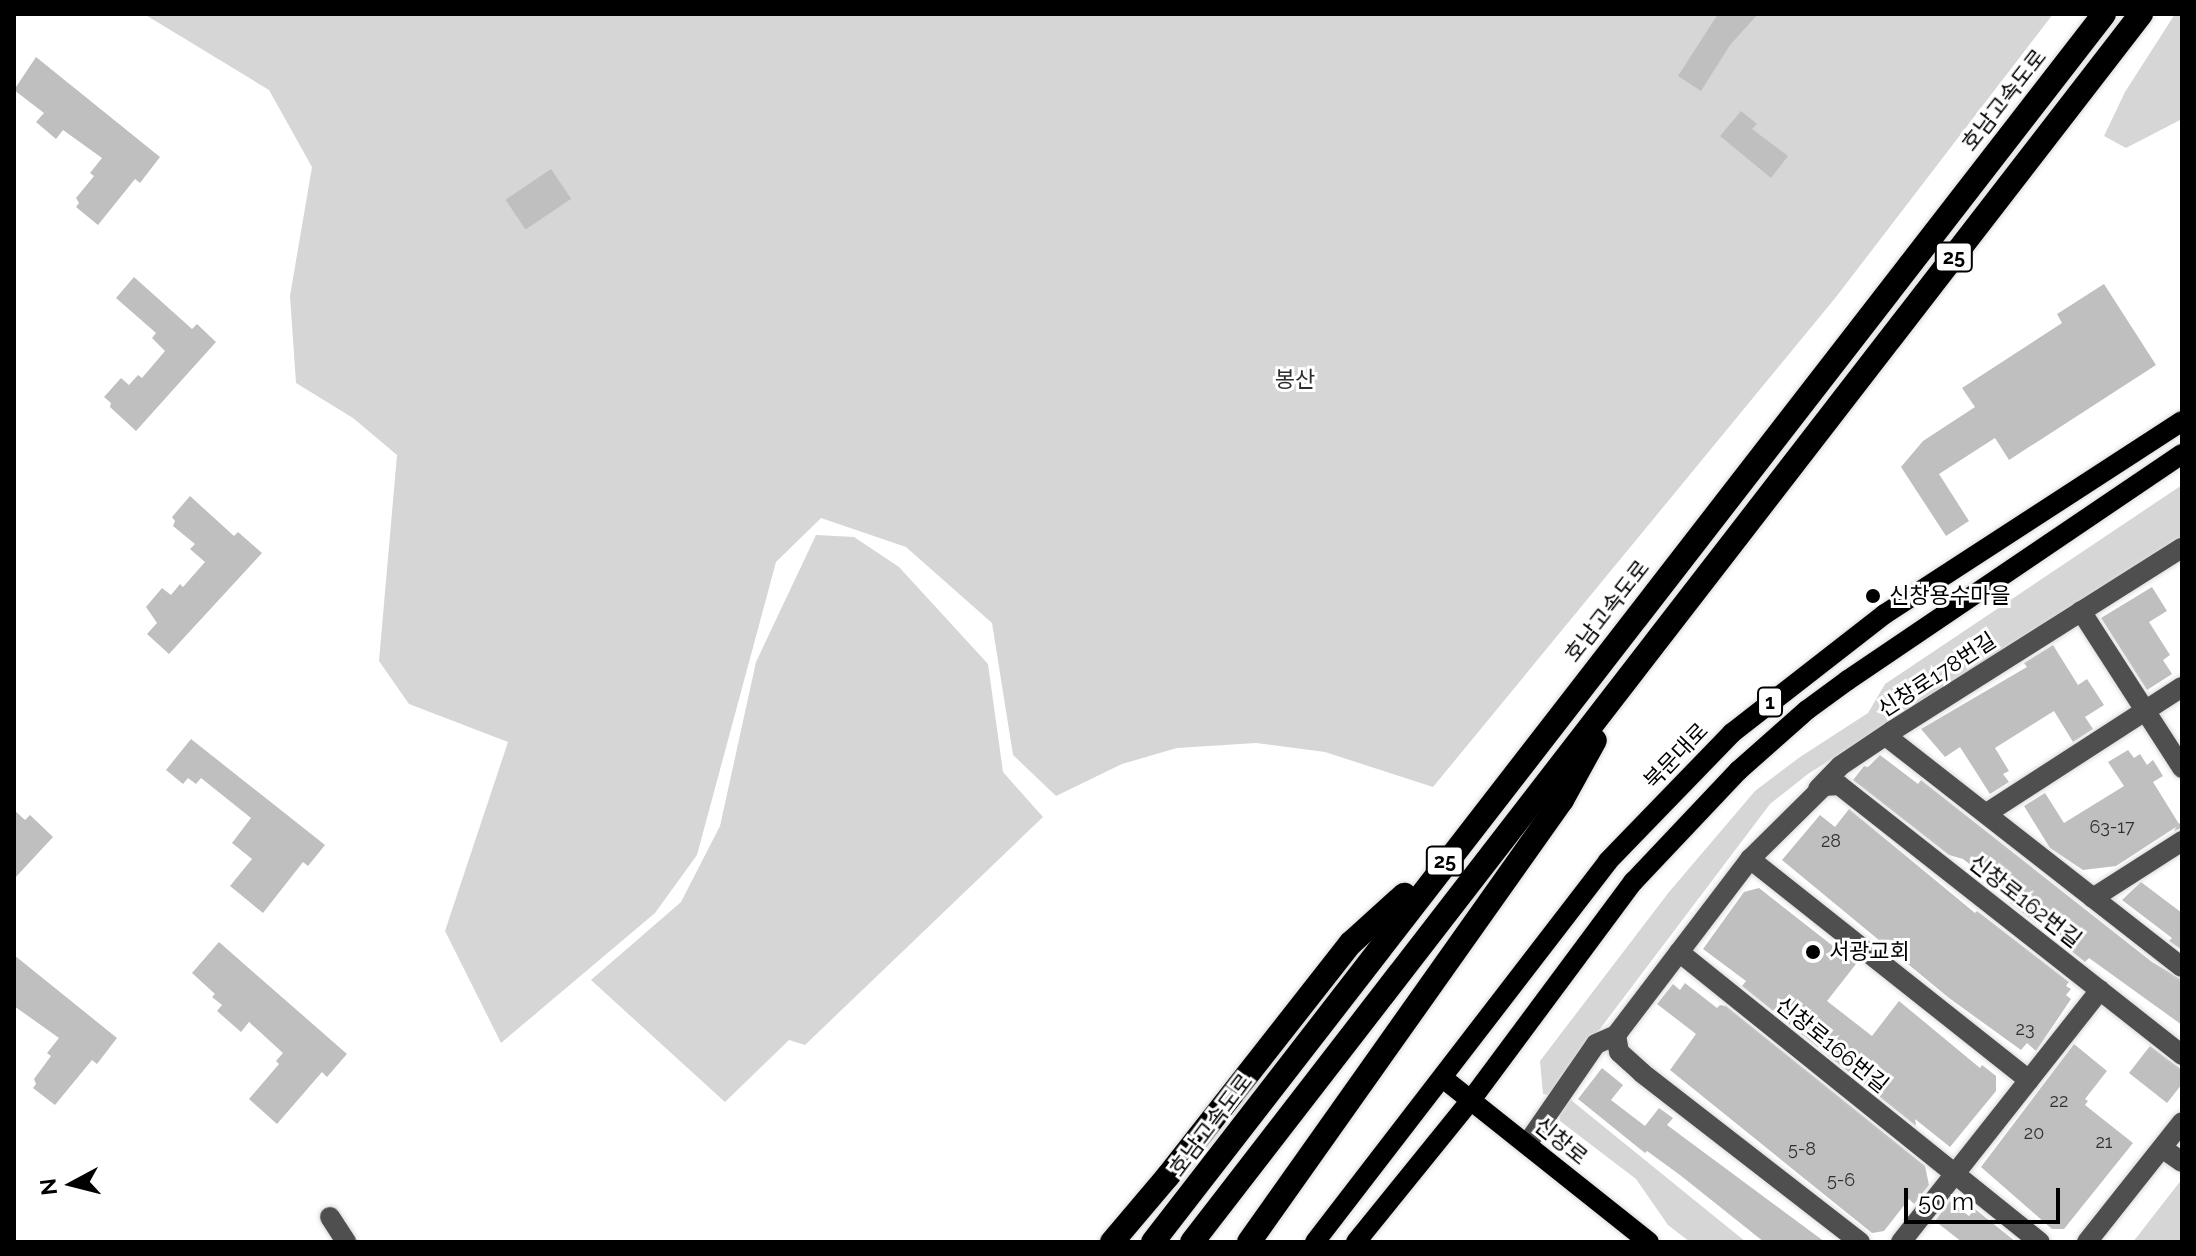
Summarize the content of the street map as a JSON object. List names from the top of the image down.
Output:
{
  "streets": {
    "highway": ["호남고속도로", "25"],
    "main road": ["1", "북문대로", "신창로"],
    "street": ["신창로178번길", "신창로162번길", "신창로166번길"]
  },
  "crossings": [
    ["신창로178번길", "신창로162번길"],
    ["신창로178번길", "신창로166번길"],
    ["신창로178번길", "신창로"],
    ["1", "신창로"],
    ["북문대로", "신창로"]
  ],
  "parks": ["봉산"],
  "places": ["신창용수마을", "서광교회"],
  "house_numbers": [
    "63-17",
    "28",
    "23",
    "22",
    "20",
    "21",
    "5-8",
    "5-6"
  ],
  "scale_bar": "50 m",
  "north": "left"
}
